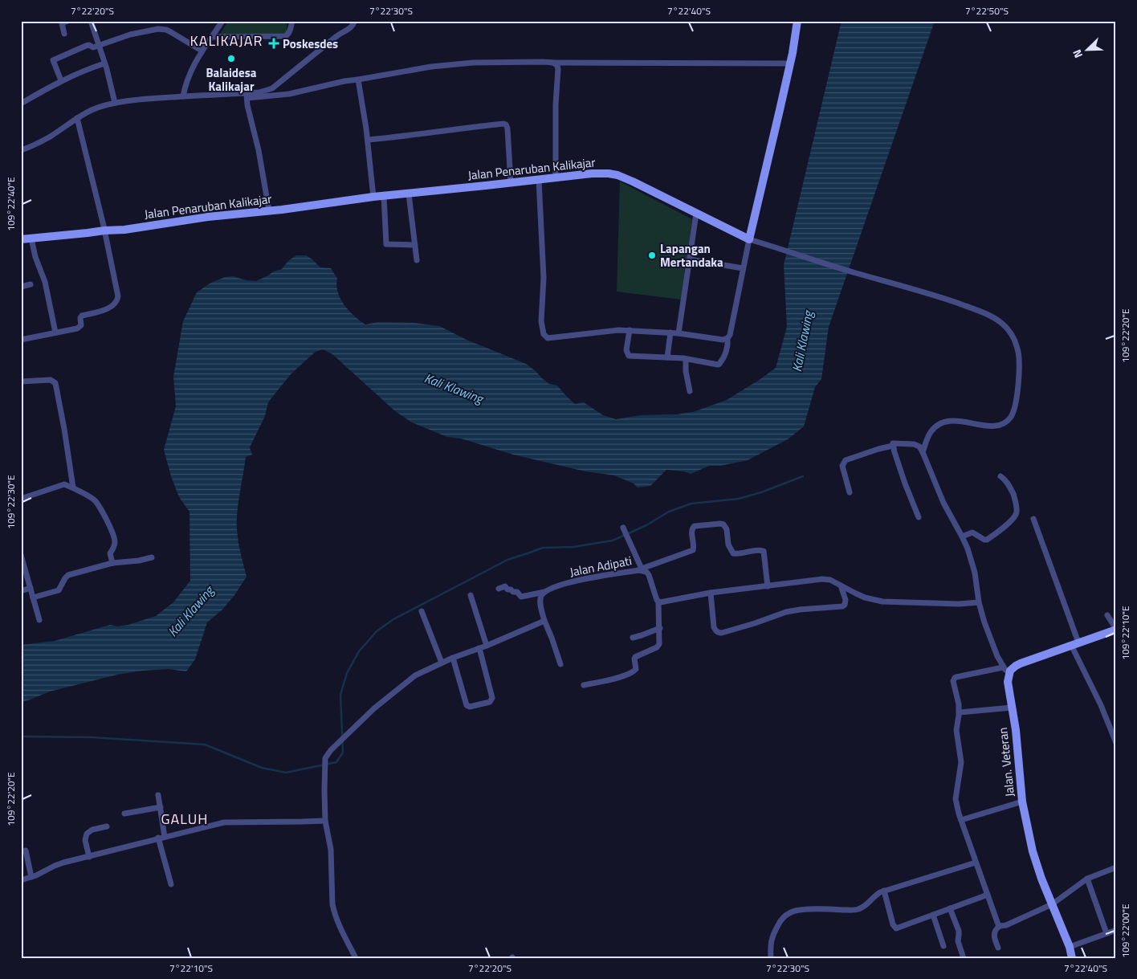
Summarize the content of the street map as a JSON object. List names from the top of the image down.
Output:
{
  "streets": {
    "street": ["Jalan Penaruban Kalikajar", "Jalan Adipati", "Jalan. Veteran"]
  },
  "districts": ["KALIKAJAR", "GALUH"],
  "water": ["Kali Klawing"],
  "places": {
    "health": ["Poskesdes"],
    "other": ["Balaidesa Kalikajar", "Lapangan Mertandaka"]
  },
  "north": "bottom left",
  "coordinates": [
    "7°22'20\"S",
    "7°22'30\"S",
    "7°22'40\"S",
    "7°22'50\"S",
    "109°22'40\"E",
    "109°22'20\"E",
    "109°22'30\"E",
    "109°22'10\"E",
    "109°22'00\"E",
    "7°22'10\"S"
  ]
}
